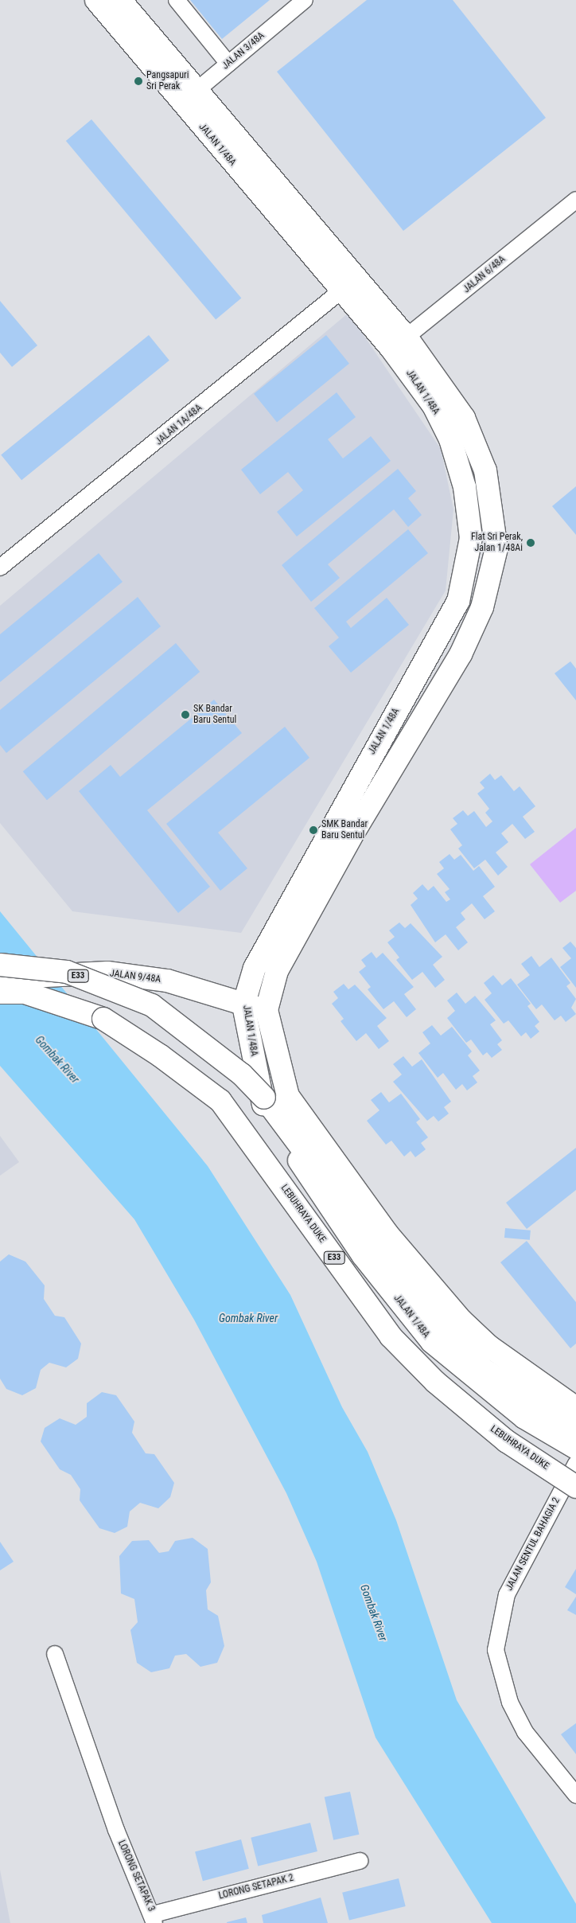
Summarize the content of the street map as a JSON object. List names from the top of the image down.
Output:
{
  "streets": {
    "main road": [
      "JALAN 1/48A",
      "E33",
      "JALAN 9/48A",
      "LEBUHRAYA DUKE"
    ],
    "street": [
      "JALAN 3/48A",
      "JALAN 6/48A",
      "JALAN 1A/48A",
      "JALAN SENTUL BAHAGIA 2",
      "LORONG SETAPAK 3",
      "LORONG SETAPAK 2"
    ]
  },
  "crossings": [
    ["JALAN 3/48A", "JALAN 1/48A"],
    ["JALAN 1/48A", "JALAN 6/48A"],
    ["JALAN 1/48A", "JALAN 1A/48A"],
    ["JALAN 1/48A", "JALAN 9/48A"],
    ["LORONG SETAPAK 3", "LORONG SETAPAK 2"]
  ],
  "water": ["Gombak River"],
  "places": [
    "Pangsapuri Sri Perak",
    "Flat Sri Perak, Jalan 1/48Ai",
    "SK Bandar Baru Sentul",
    "SMK Bandar Baru Sentul"
  ]
}
